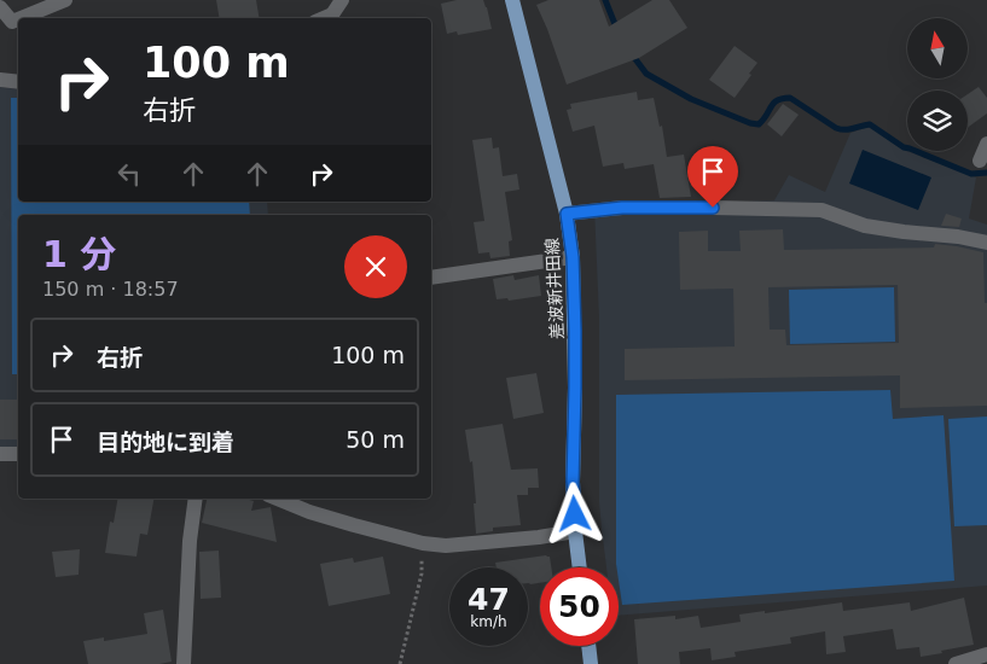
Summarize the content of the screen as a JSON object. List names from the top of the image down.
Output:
{
  "streets": {
    "main road": ["差波新井田線"]
  },
  "north": "top",
  "page": {
    "turn": ["100 m", "右折"],
    "heading": ["1 分", "150 m · 18:57"],
    "list": [
      {
        "name": "右折",
        "value": "100 m"
      },
      {
        "name": "目的地に到着",
        "value": "50 m"
      }
    ],
    "speed": "47 km/h",
    "limit": "50"
  }
}
